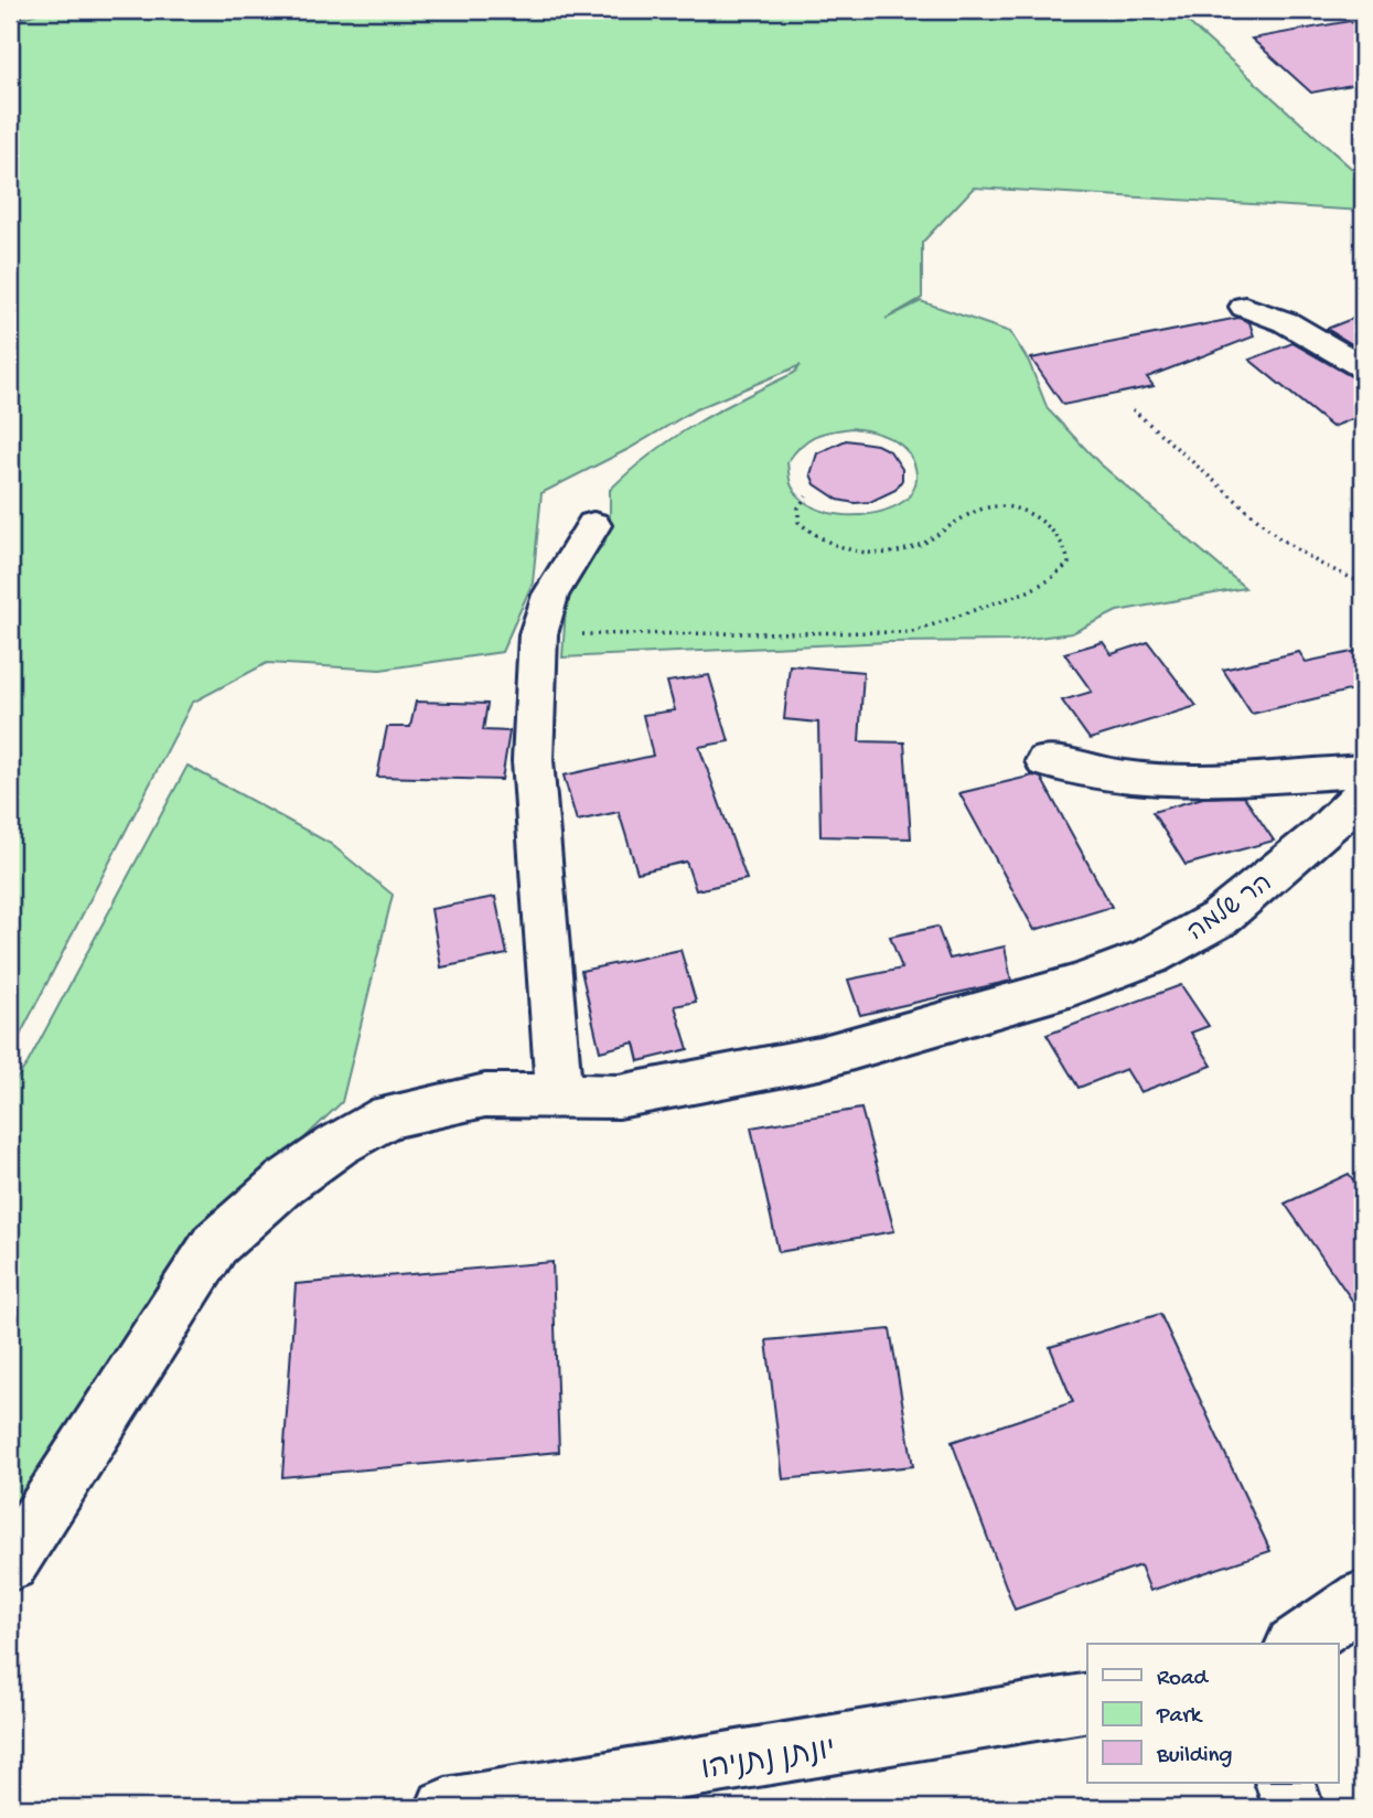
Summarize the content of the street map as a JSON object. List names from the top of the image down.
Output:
{
  "streets": {
    "street": ["הר שלמה", "יונתן נתניהו"]
  },
  "legend": ["Road", "Park", "Building"]
}
